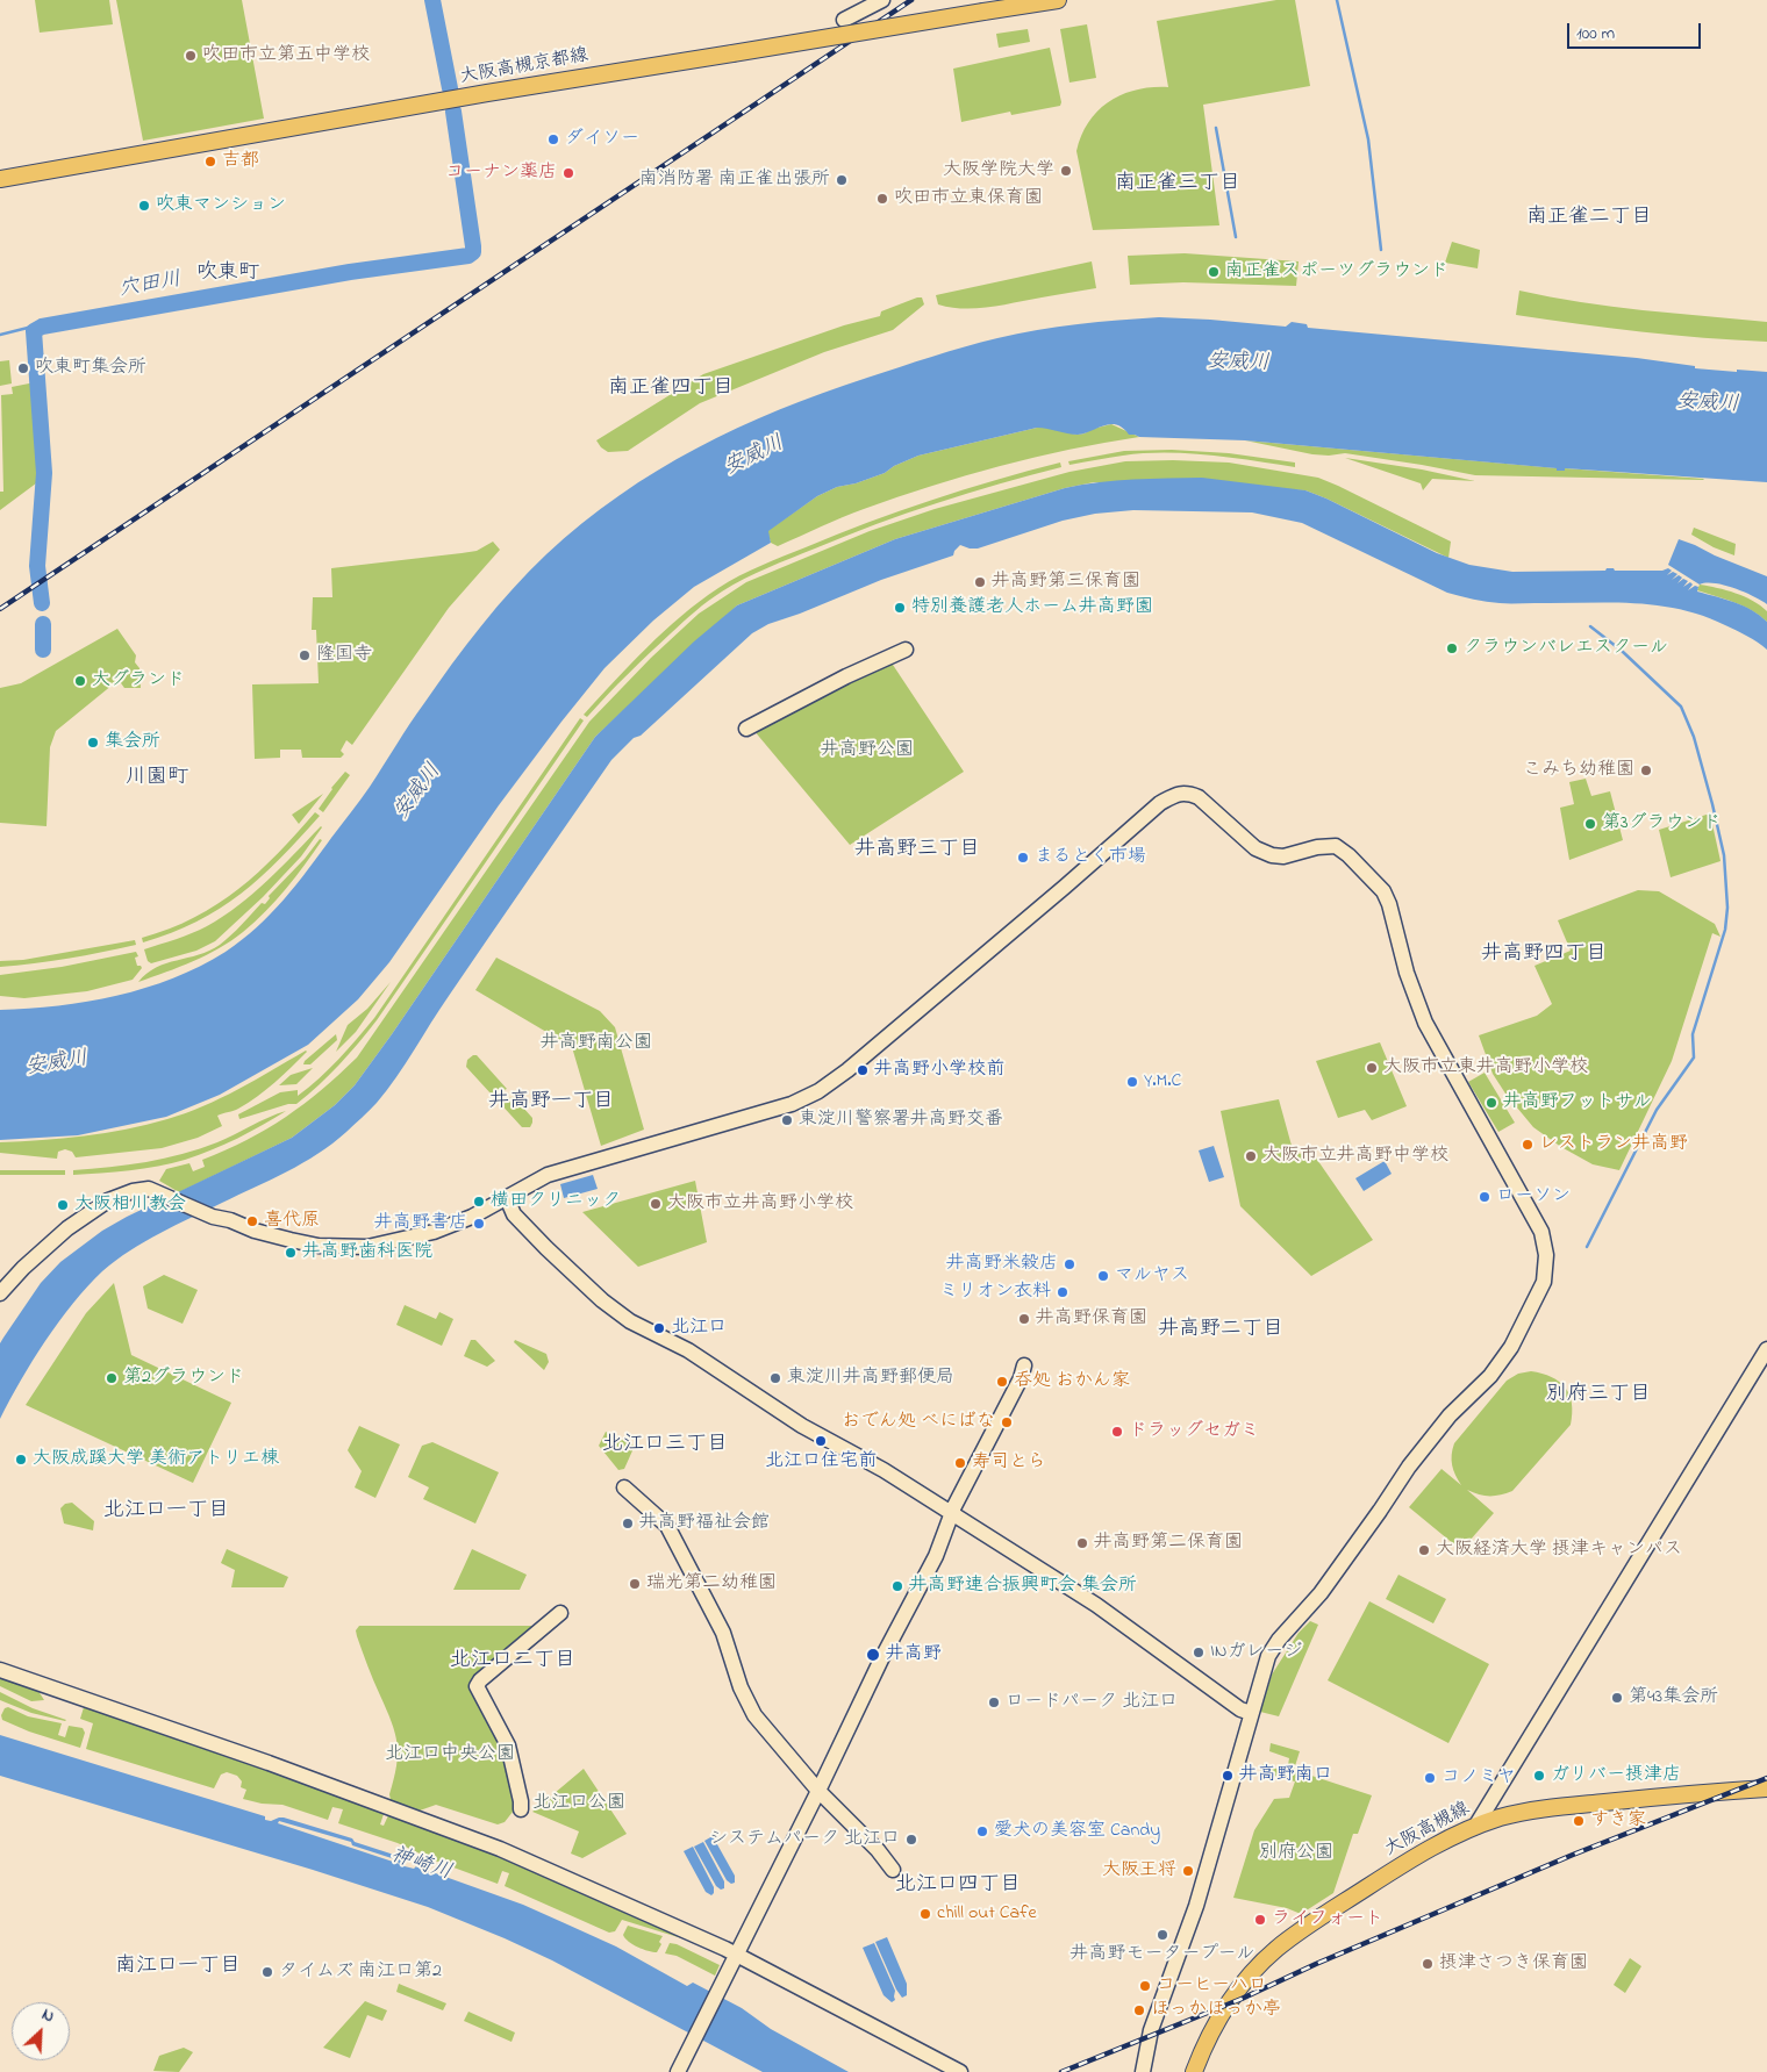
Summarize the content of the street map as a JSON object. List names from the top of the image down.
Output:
{
  "streets": {
    "main road": ["大阪高槻京都線", "大阪高槻線"]
  },
  "districts": [
    "南正雀三丁目",
    "南正雀二丁目",
    "吹東町",
    "南正雀四丁目",
    "川園町",
    "井高野三丁目",
    "井高野四丁目",
    "井高野一丁目",
    "井高野二丁目",
    "別府三丁目",
    "北江口三丁目",
    "北江口一丁目",
    "北江口二丁目",
    "北江口四丁目",
    "南江口一丁目"
  ],
  "water": ["穴田川", "安威川", "神崎川"],
  "parks": [
    "井高野公園",
    "井高野南公園",
    "北江口中央公園",
    "北江口公園",
    "別府公園"
  ],
  "places": [
    "吹田市立第五中学校",
    "ダイソー",
    "吉都",
    "大阪学院大学",
    "コーナン薬店",
    "南消防署 南正雀出張所",
    "吹田市立東保育園",
    "吹東マンション",
    "南正雀スポーツグラウンド",
    "吹東町集会所",
    "井高野第三保育園",
    "特別養護老人ホーム井高野園",
    "クラウンバレエスクール",
    "隆国寺",
    "大グランド",
    "集会所",
    "こみち幼稚園",
    "第3グラウンド",
    "まるとく市場",
    "大阪市立東井高野小学校",
    "井高野小学校前",
    "Y.M.C",
    "井高野フットサル",
    "東淀川警察署井高野交番",
    "レストラン井高野",
    "大阪市立井高野中学校",
    "ローソン",
    "横田クリニック",
    "大阪市立井高野小学校",
    "大阪相川教会",
    "喜代原",
    "井高野書店",
    "井高野歯科医院",
    "井高野米穀店",
    "マルヤス",
    "ミリオン衣料",
    "井高野保育園",
    "北江口",
    "第2グラウンド",
    "東淀川井高野郵便局",
    "呑処 おかん家",
    "おでん処 べにばな",
    "ドラッグセガミ",
    "北江口住宅前",
    "大阪成蹊大学 美術アトリエ棟",
    "寿司とら",
    "井高野福祉会館",
    "井高野第二保育園",
    "大阪経済大学 摂津キャンパス",
    "瑞光第二幼稚園",
    "井高野連合振興町会 集会所",
    "INガレージ",
    "井高野",
    "第43集会所",
    "ロードパーク 北江口",
    "井高野南口",
    "ガリバー摂津店",
    "コノミヤ",
    "すき家",
    "愛犬の美容室 Candy",
    "システムパーク 北江口",
    "大阪王将",
    "chill out Cafe",
    "ライフォート",
    "井高野モータープール",
    "摂津さつき保育園",
    "タイムズ 南江口第2",
    "コーヒーハロ",
    "ほっかほっか亭"
  ],
  "scale_bar": "100 m",
  "north": "top right"
}
